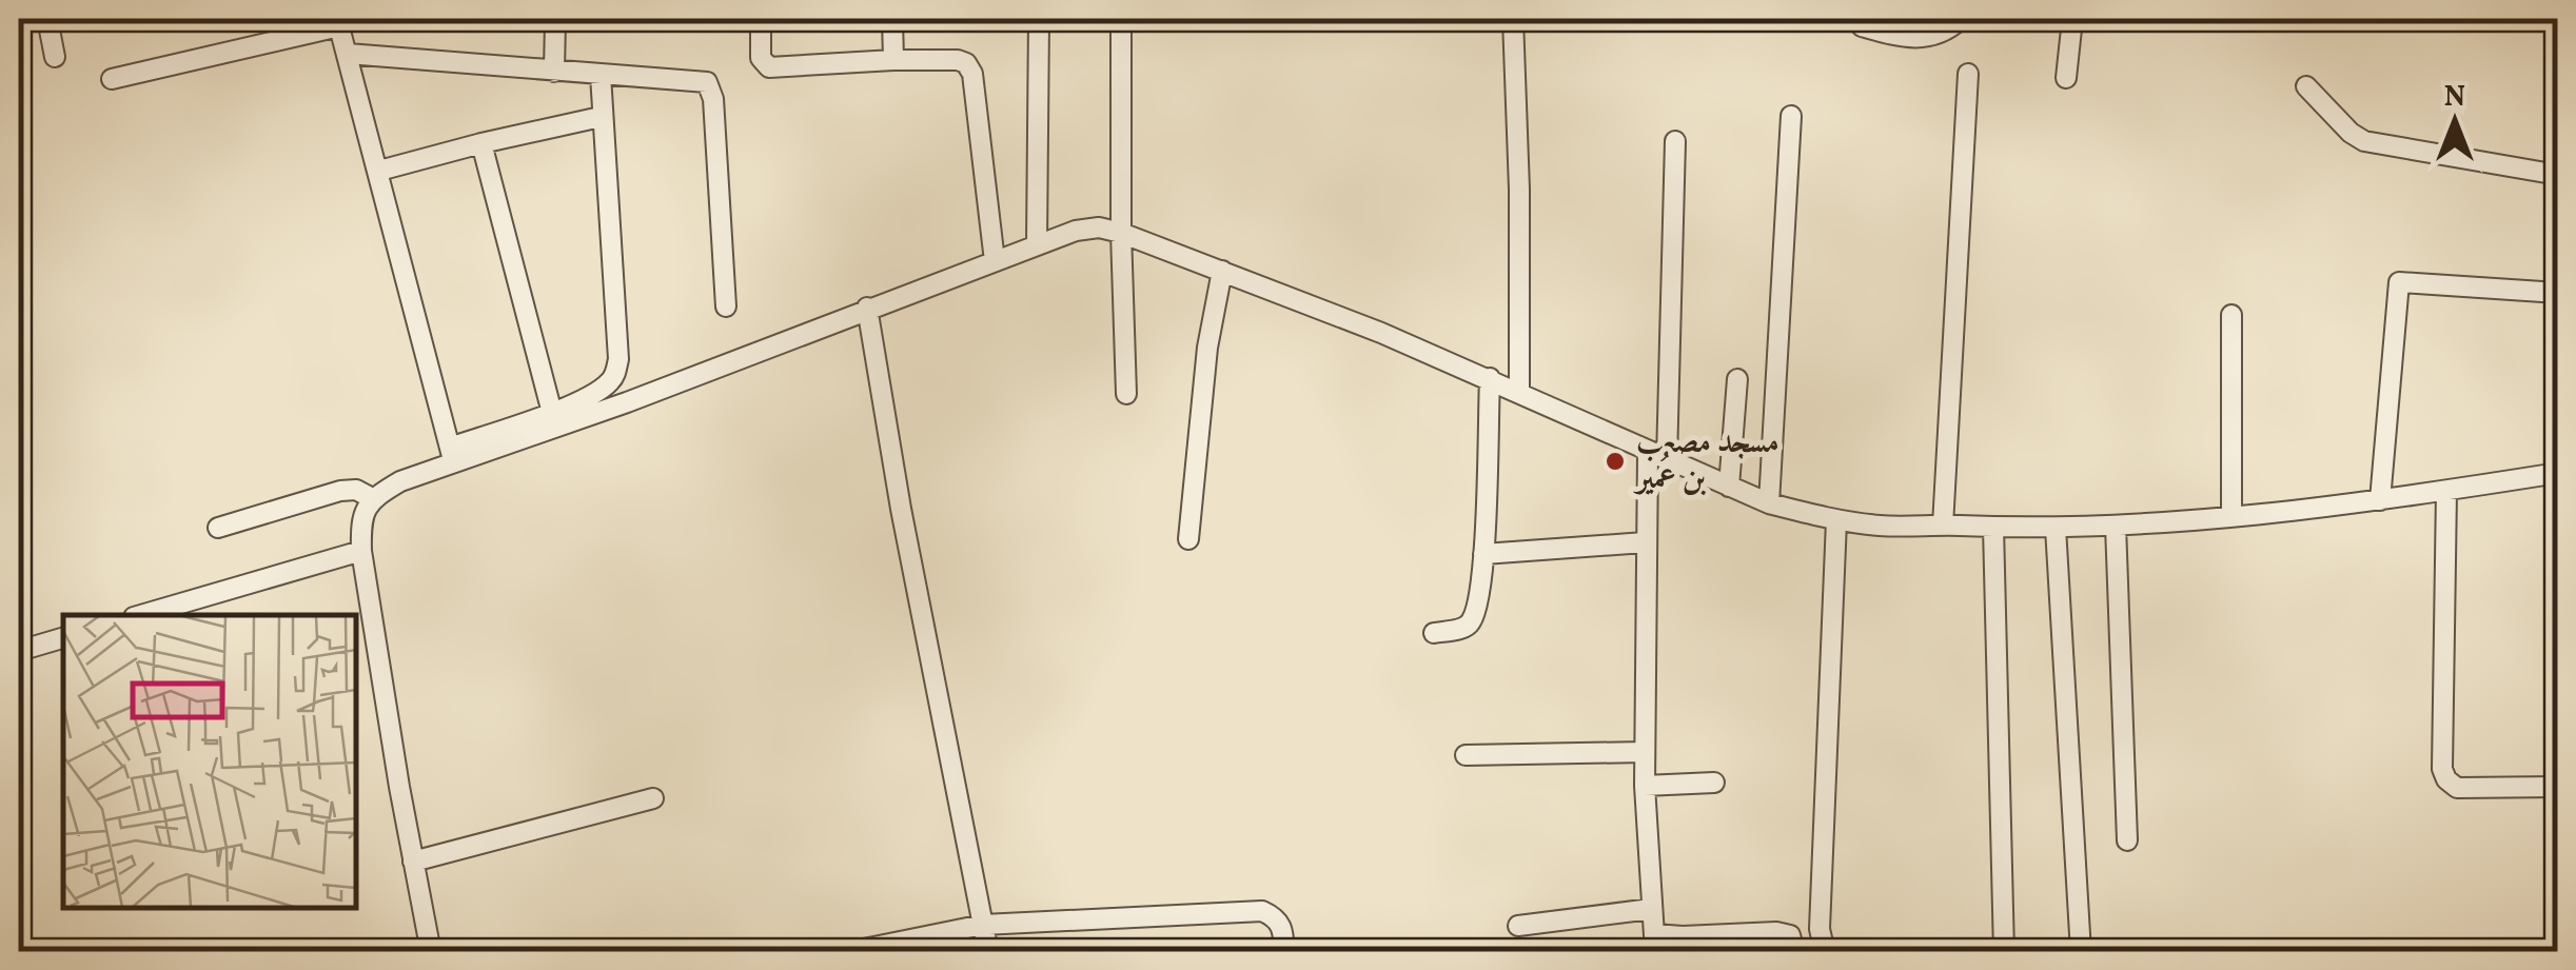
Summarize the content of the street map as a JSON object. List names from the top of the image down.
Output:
{
  "places": ["مسجد مصعب بن عُمير"],
  "north": "top"
}
